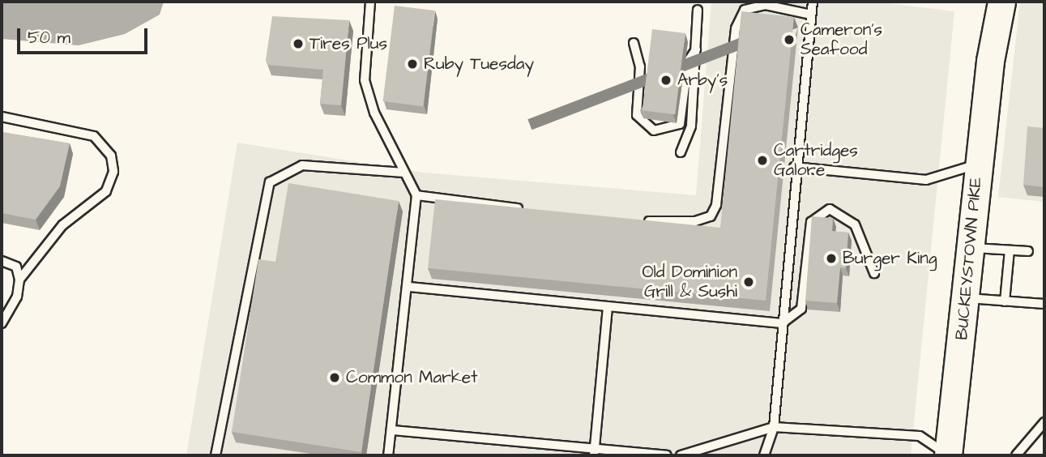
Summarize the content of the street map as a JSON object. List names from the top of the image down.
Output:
{
  "streets": {
    "main road": ["BUCKEYSTOWN PIKE"]
  },
  "places": [
    "Cameron's Seafood",
    "Tires Plus",
    "Ruby Tuesday",
    "Arby's",
    "Cartridges Galore",
    "Burger King",
    "Old Dominion Grill & Sushi",
    "Common Market"
  ],
  "scale_bar": "50 m"
}
